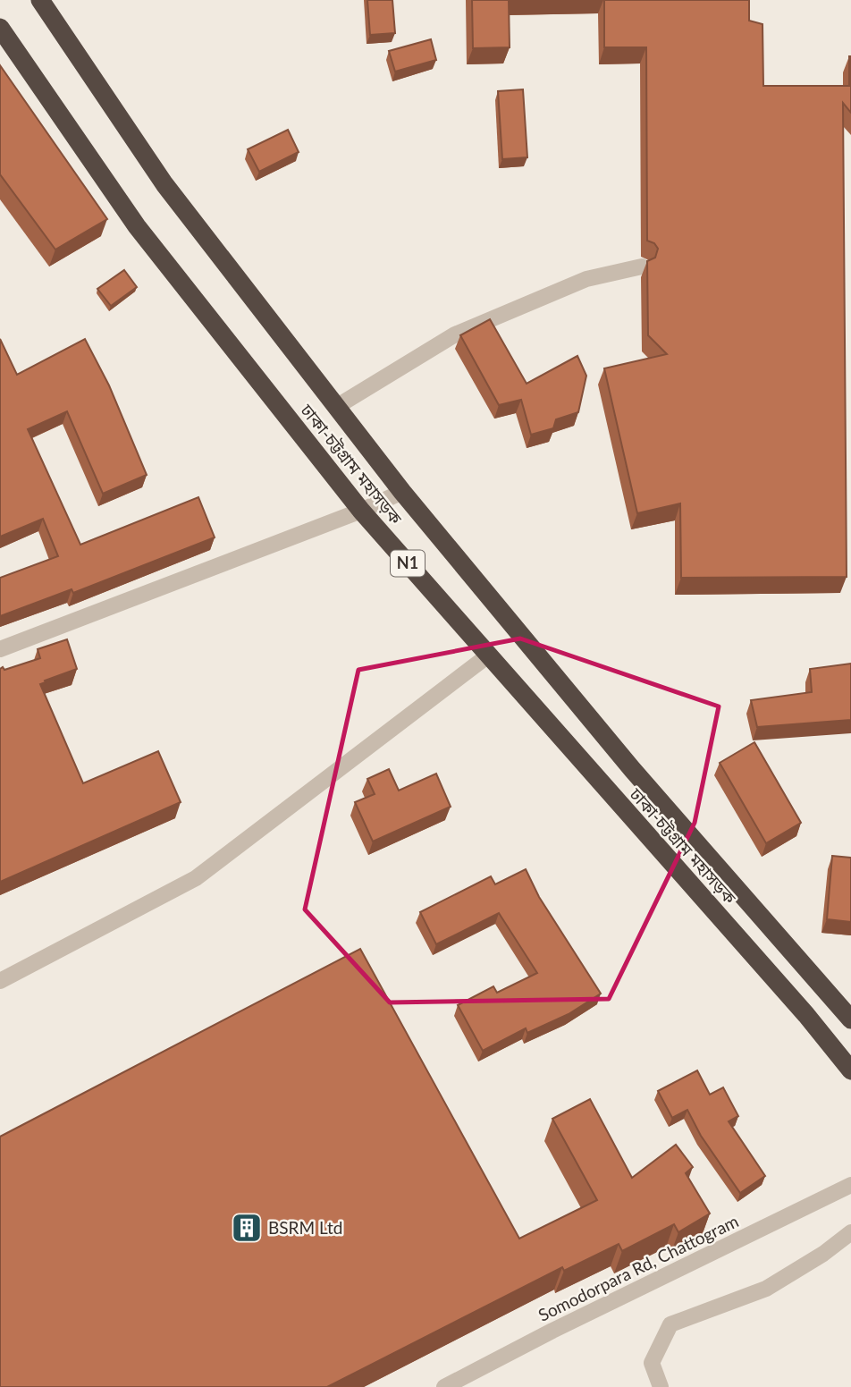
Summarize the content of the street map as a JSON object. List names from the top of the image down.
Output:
{
  "streets": {
    "highway": ["ঢাকা-চট্টগ্রাম মহাসড়ক", "N1"],
    "street": ["Somodorpara Rd, Chattogram"]
  },
  "places": {
    "building": ["BSRM Ltd"]
  }
}
